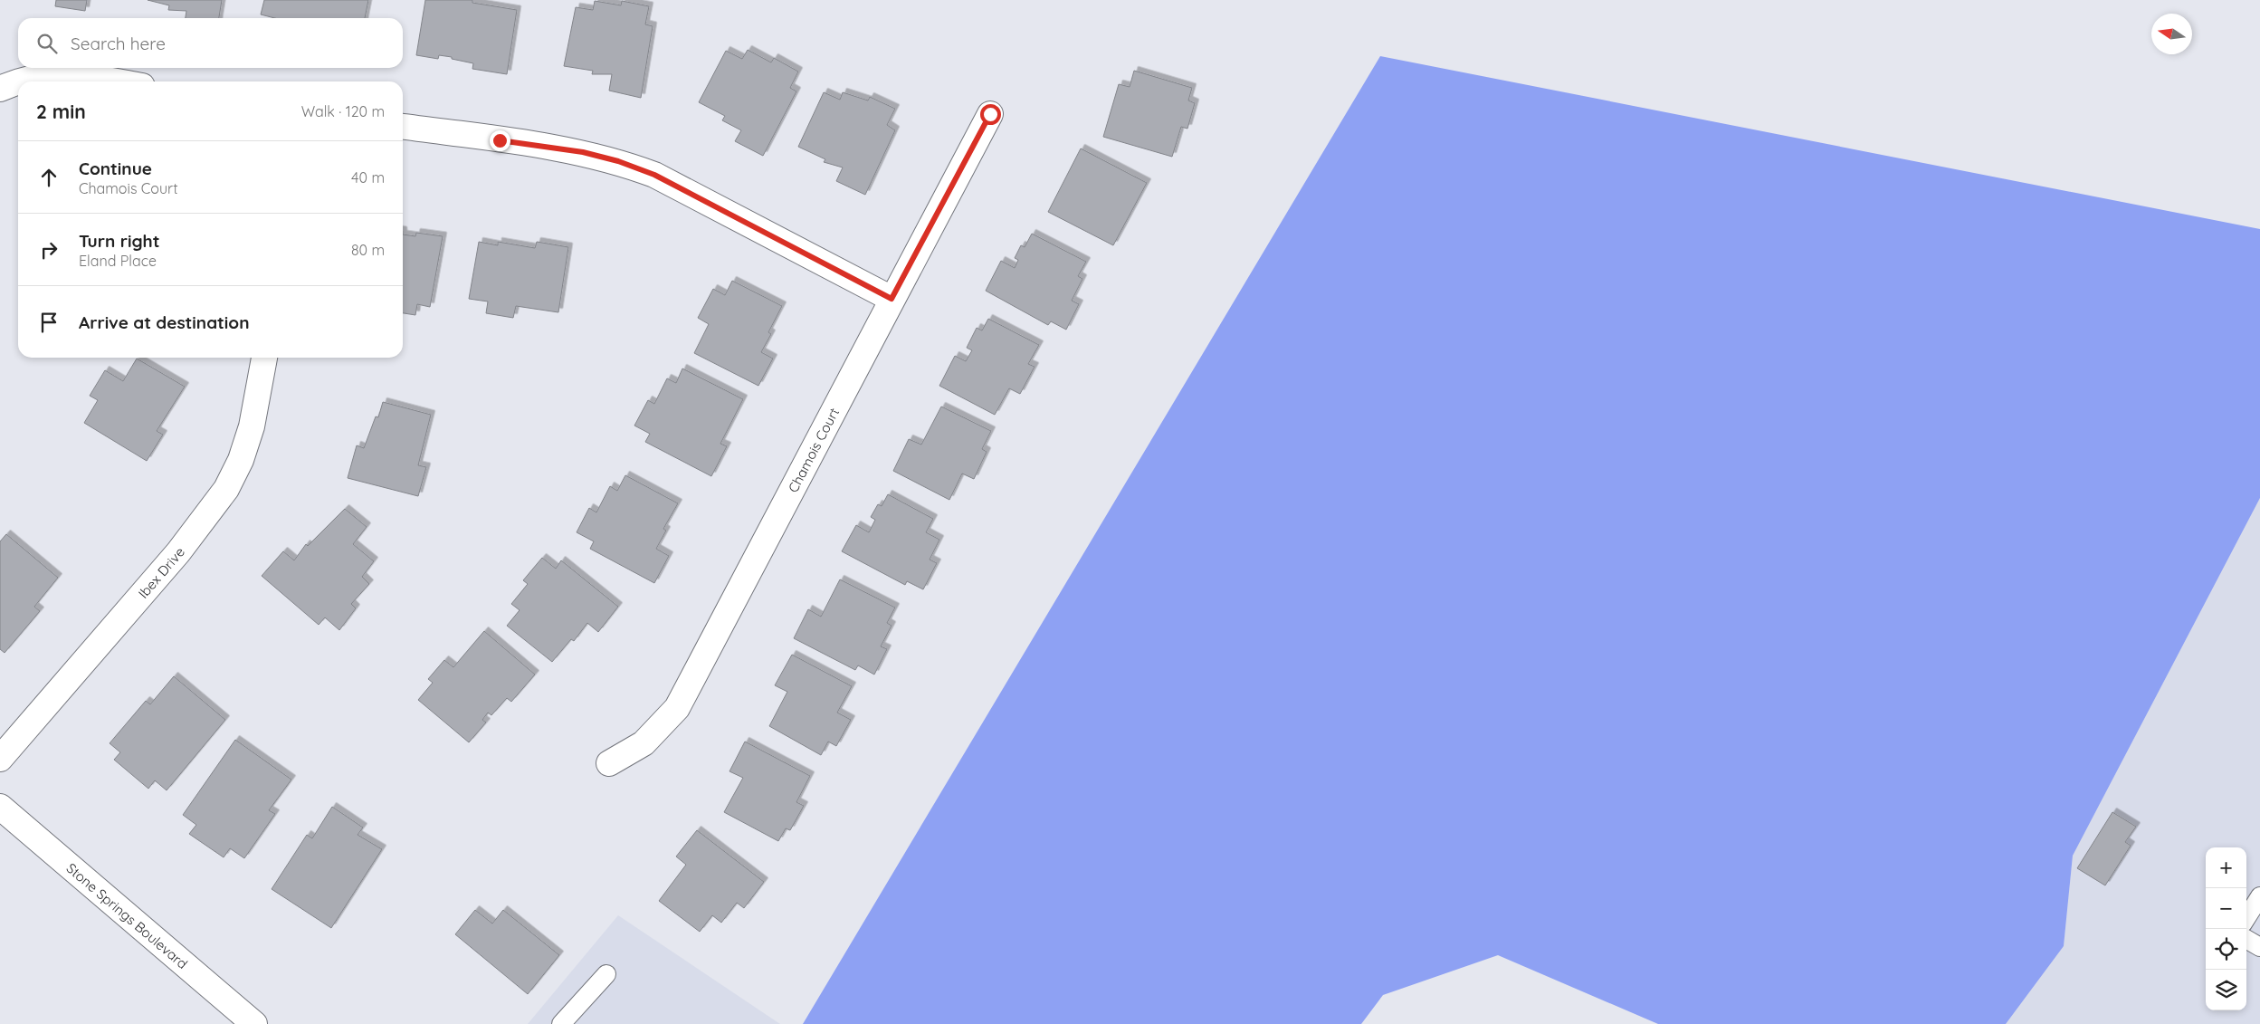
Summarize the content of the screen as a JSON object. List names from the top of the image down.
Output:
{
  "streets": {
    "street": ["Chamois Court", "Ibex Drive", "Stone Springs Boulevard"]
  },
  "north": "left",
  "page": {
    "search": "Search here",
    "heading": ["2 min", "Walk · 120 m"],
    "list": [
      ["Continue", "Chamois Court", "40 m"],
      ["Turn right", "Eland Place", "80 m"],
      "Arrive at destination"
    ],
    "map_buttons": ["+", "−"]
  }
}
